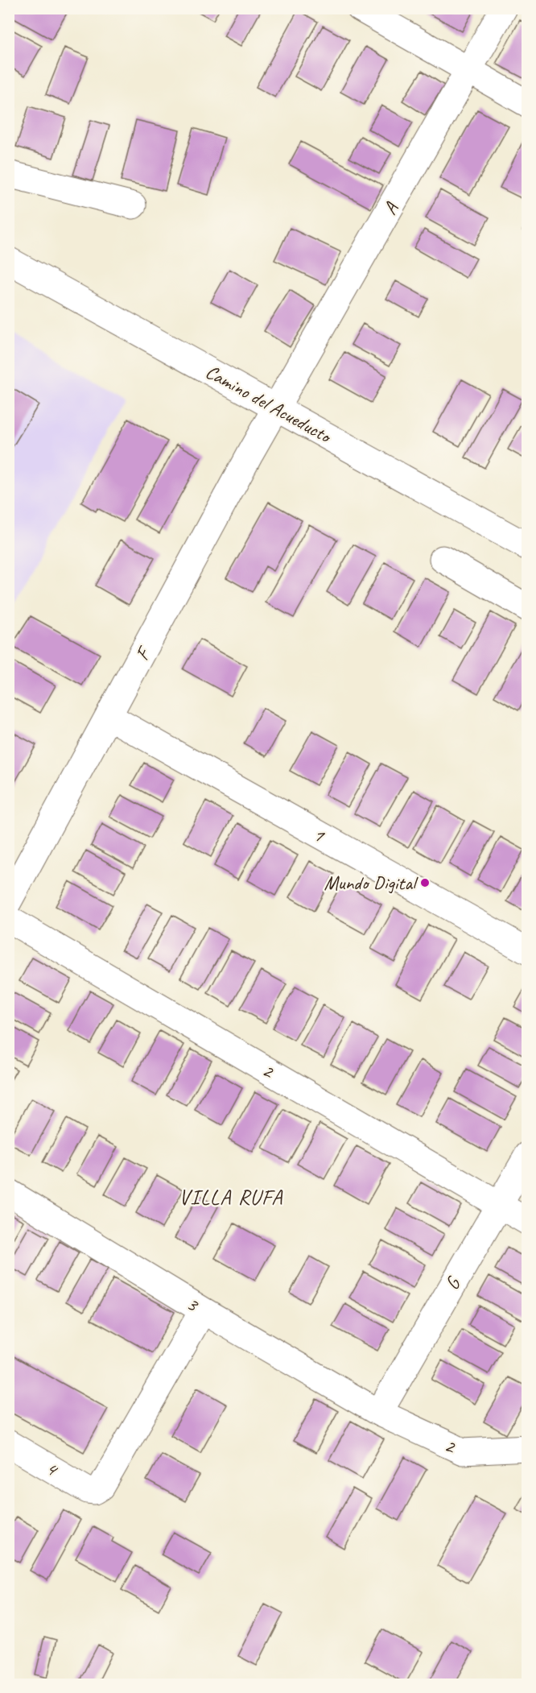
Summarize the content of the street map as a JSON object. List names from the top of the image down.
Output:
{
  "streets": {
    "street": [
      "A",
      "Camino del Acueducto",
      "F",
      "1",
      "2",
      "G",
      "3",
      "4"
    ]
  },
  "crossings": [
    ["A", "Camino del Acueducto"],
    ["A", "F"],
    ["Camino del Acueducto", "F"],
    ["F", "1"],
    ["2", "G"],
    ["2", "3"],
    ["G", "3"],
    ["3", "4"]
  ],
  "districts": ["VILLA RUFA"],
  "places": ["Mundo Digital"]
}
